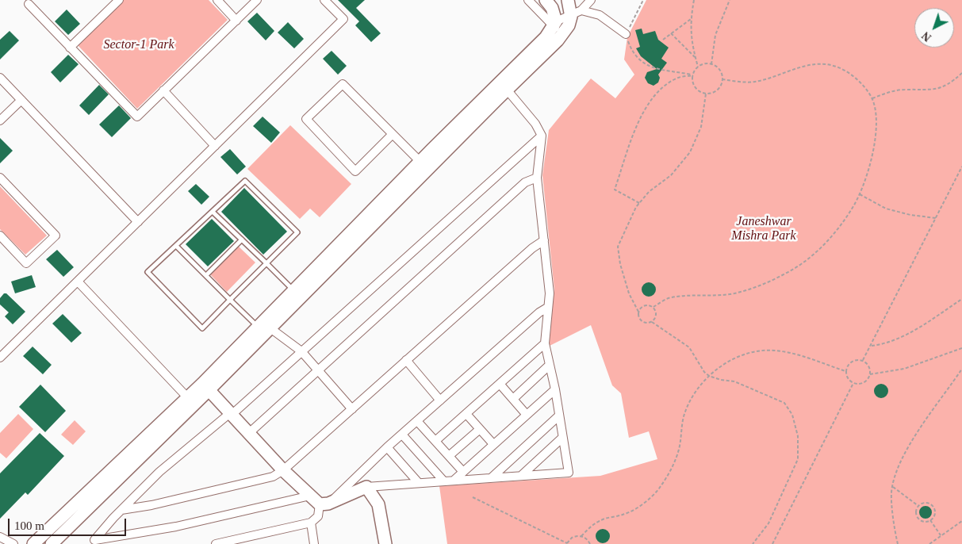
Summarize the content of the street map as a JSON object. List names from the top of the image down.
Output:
{
  "parks": ["Sector-1 Park", "Janeshwar Mishra Park"],
  "scale_bar": "100 m",
  "north": "bottom left"
}
